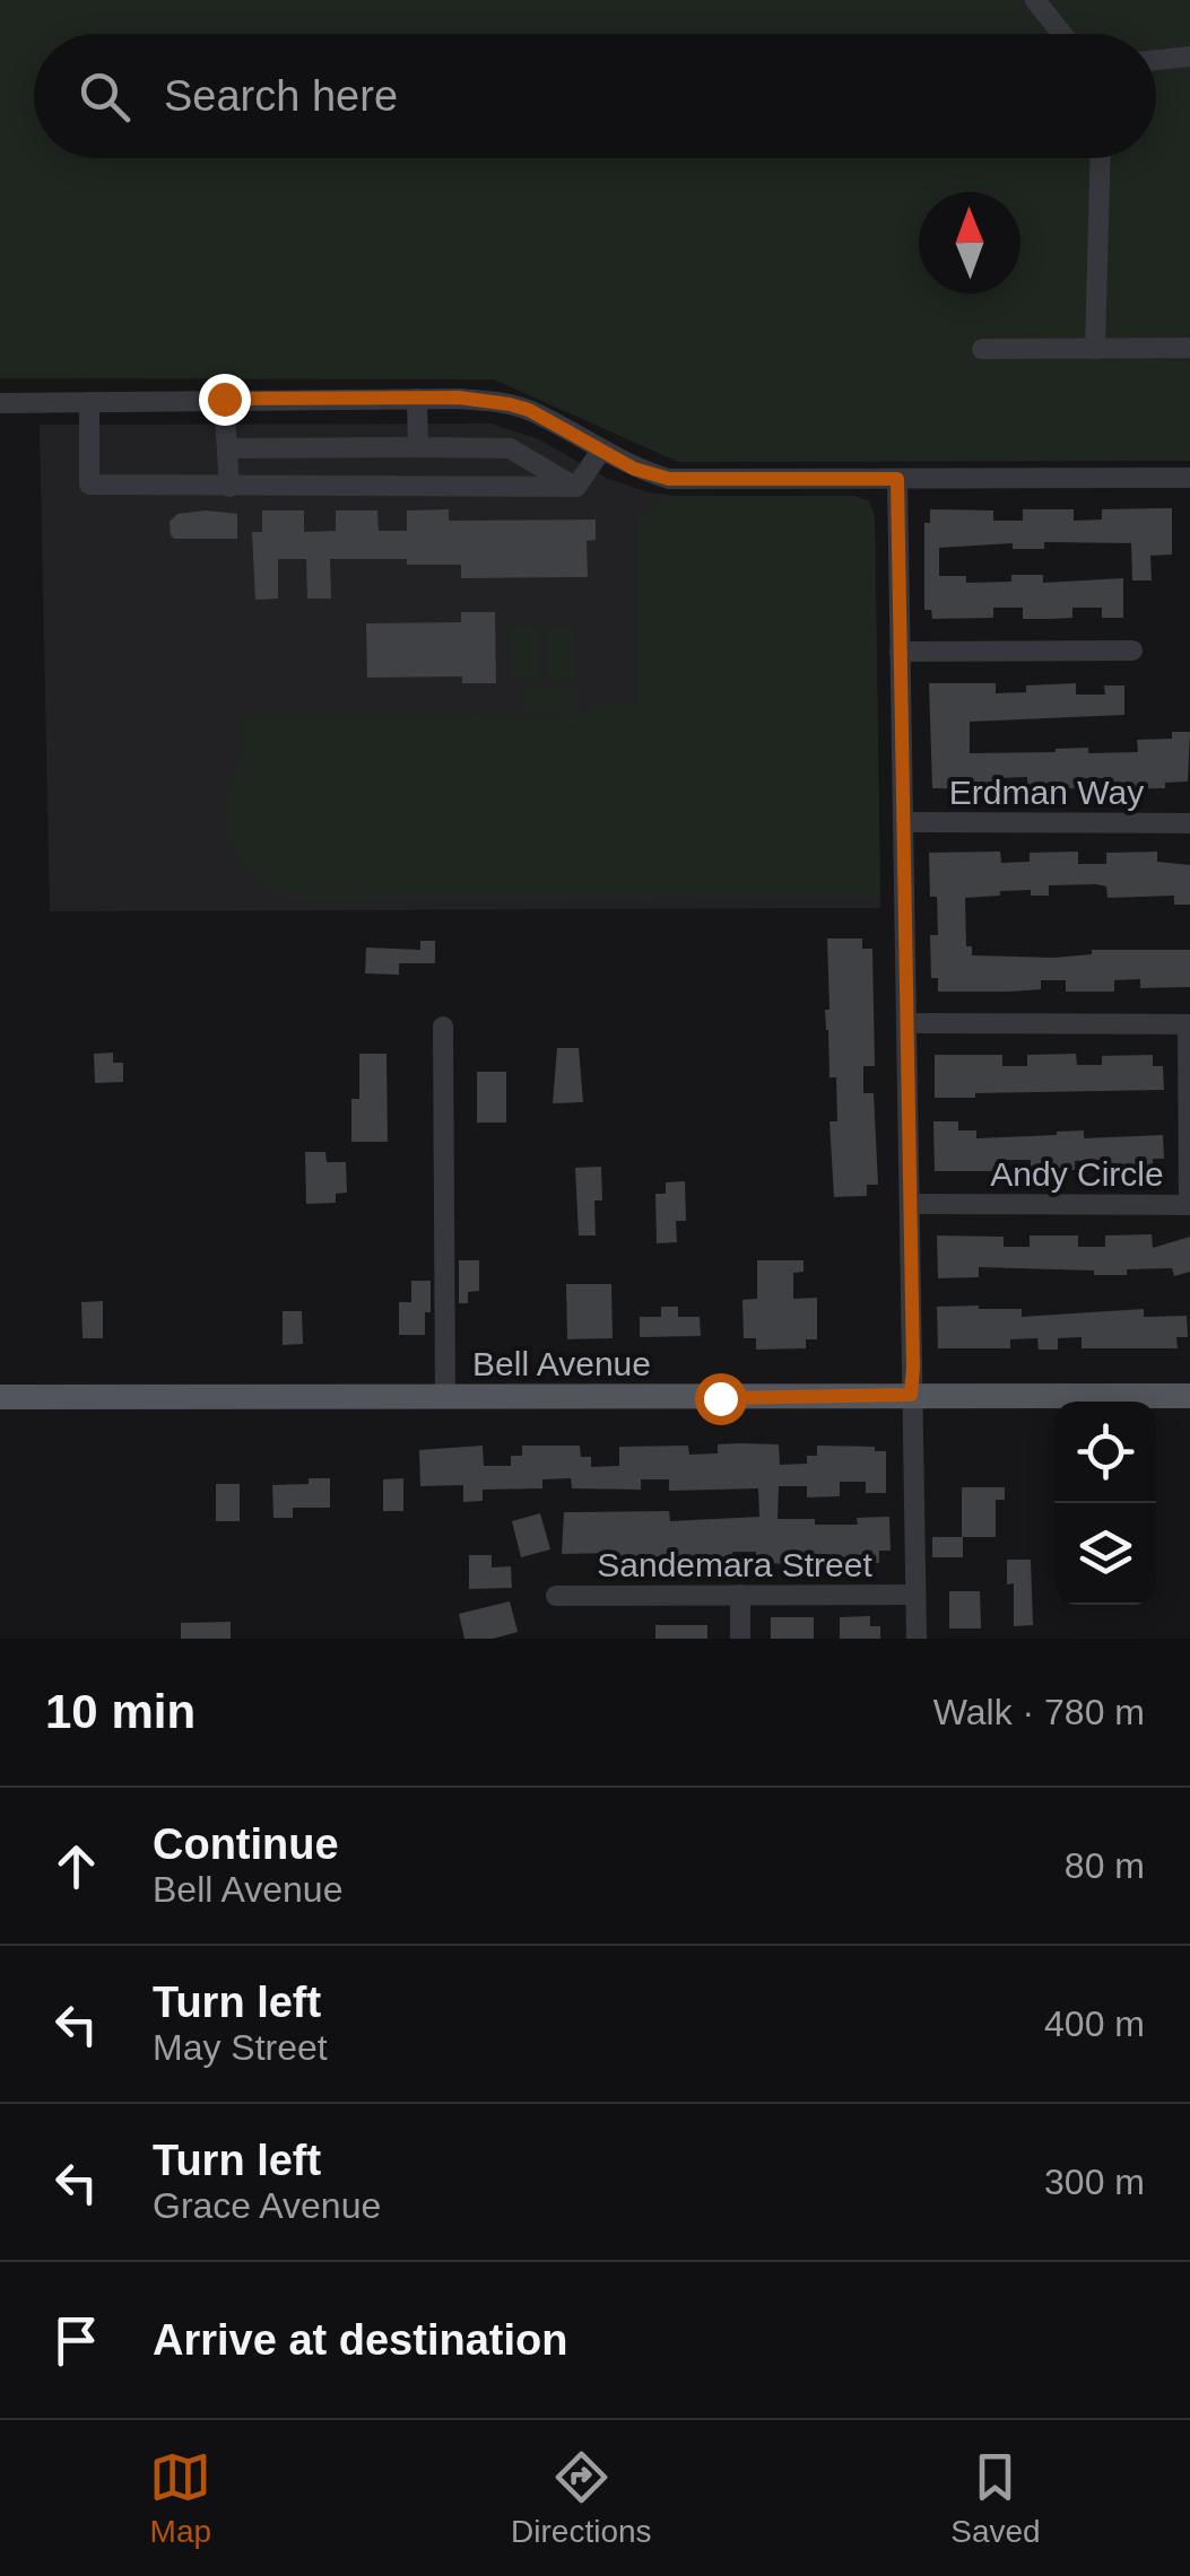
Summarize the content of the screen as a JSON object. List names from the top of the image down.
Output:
{
  "streets": {
    "main road": ["Bell Avenue"],
    "street": ["Erdman Way", "Andy Circle", "Sandemara Street"]
  },
  "north": "top",
  "page": {
    "search": "Search here",
    "heading": ["10 min", "Walk · 780 m"],
    "list": [
      ["Continue", "Bell Avenue", "80 m"],
      ["Turn left", "May Street", "400 m"],
      ["Turn left", "Grace Avenue", "300 m"],
      "Arrive at destination"
    ],
    "nav": ["Map", "Directions", "Saved"]
  }
}
